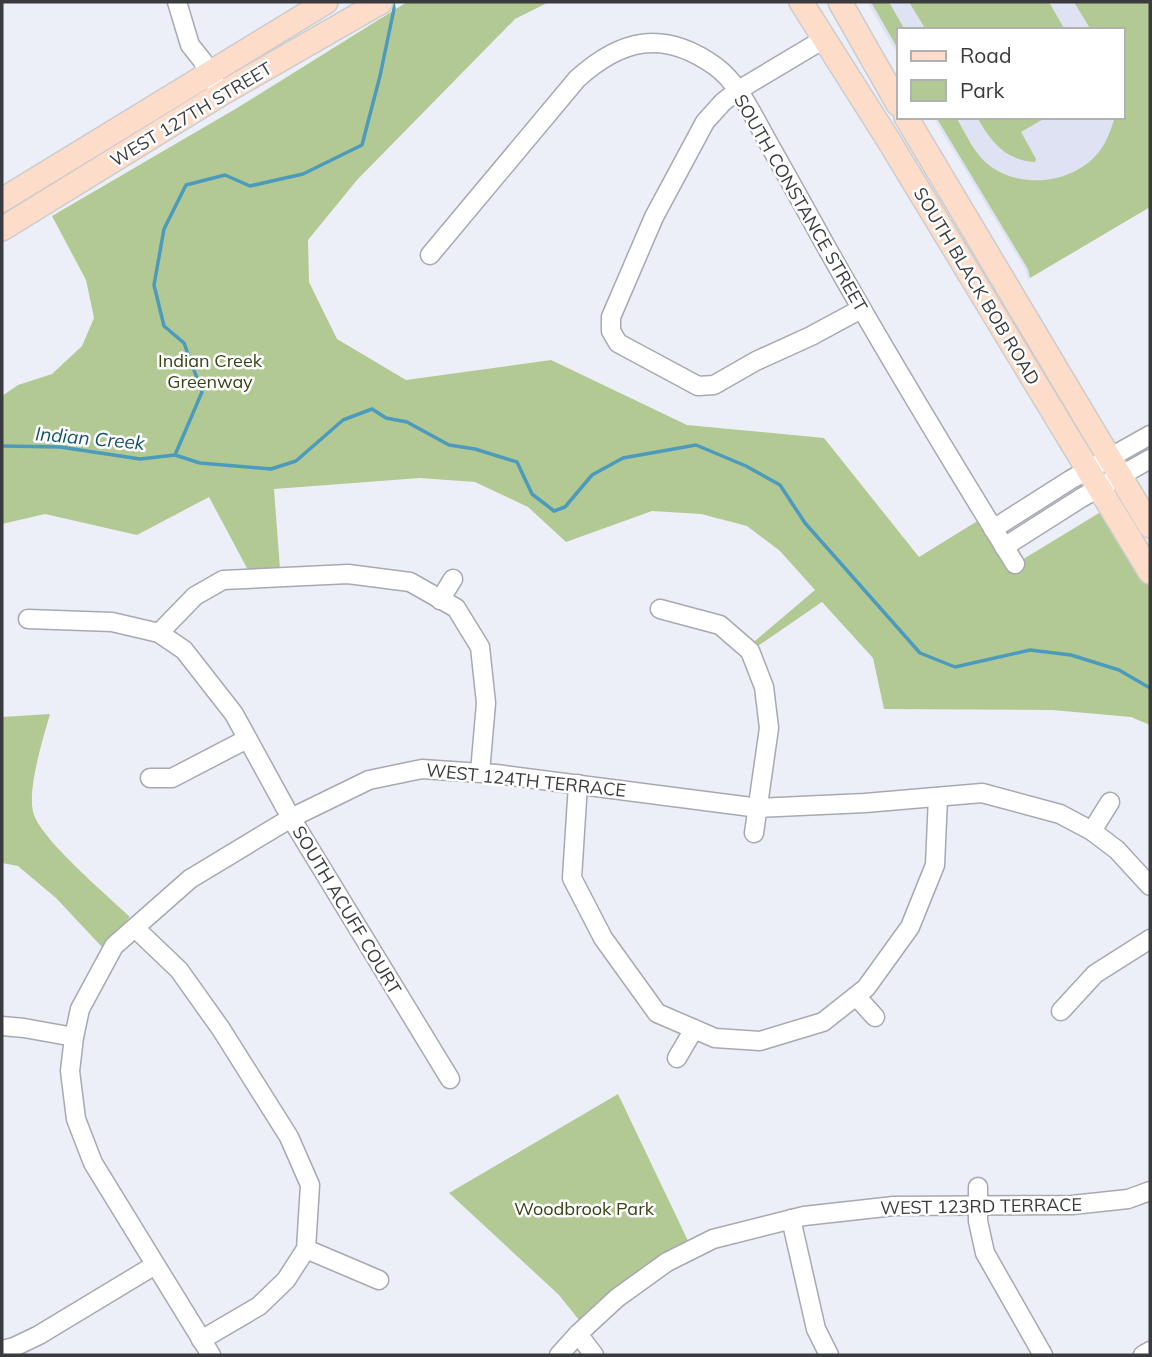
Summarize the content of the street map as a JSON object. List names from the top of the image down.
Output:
{
  "streets": {
    "main road": ["WEST 127TH STREET", "SOUTH BLACK BOB ROAD"],
    "street": [
      "SOUTH CONSTANCE STREET",
      "WEST 124TH TERRACE",
      "SOUTH ACUFF COURT",
      "WEST 123RD TERRACE"
    ]
  },
  "crossings": [
    ["WEST 124TH TERRACE", "SOUTH ACUFF COURT"]
  ],
  "water": ["Indian Creek"],
  "parks": ["Indian Creek Greenway", "Woodbrook Park"],
  "legend": ["Road", "Park"]
}
